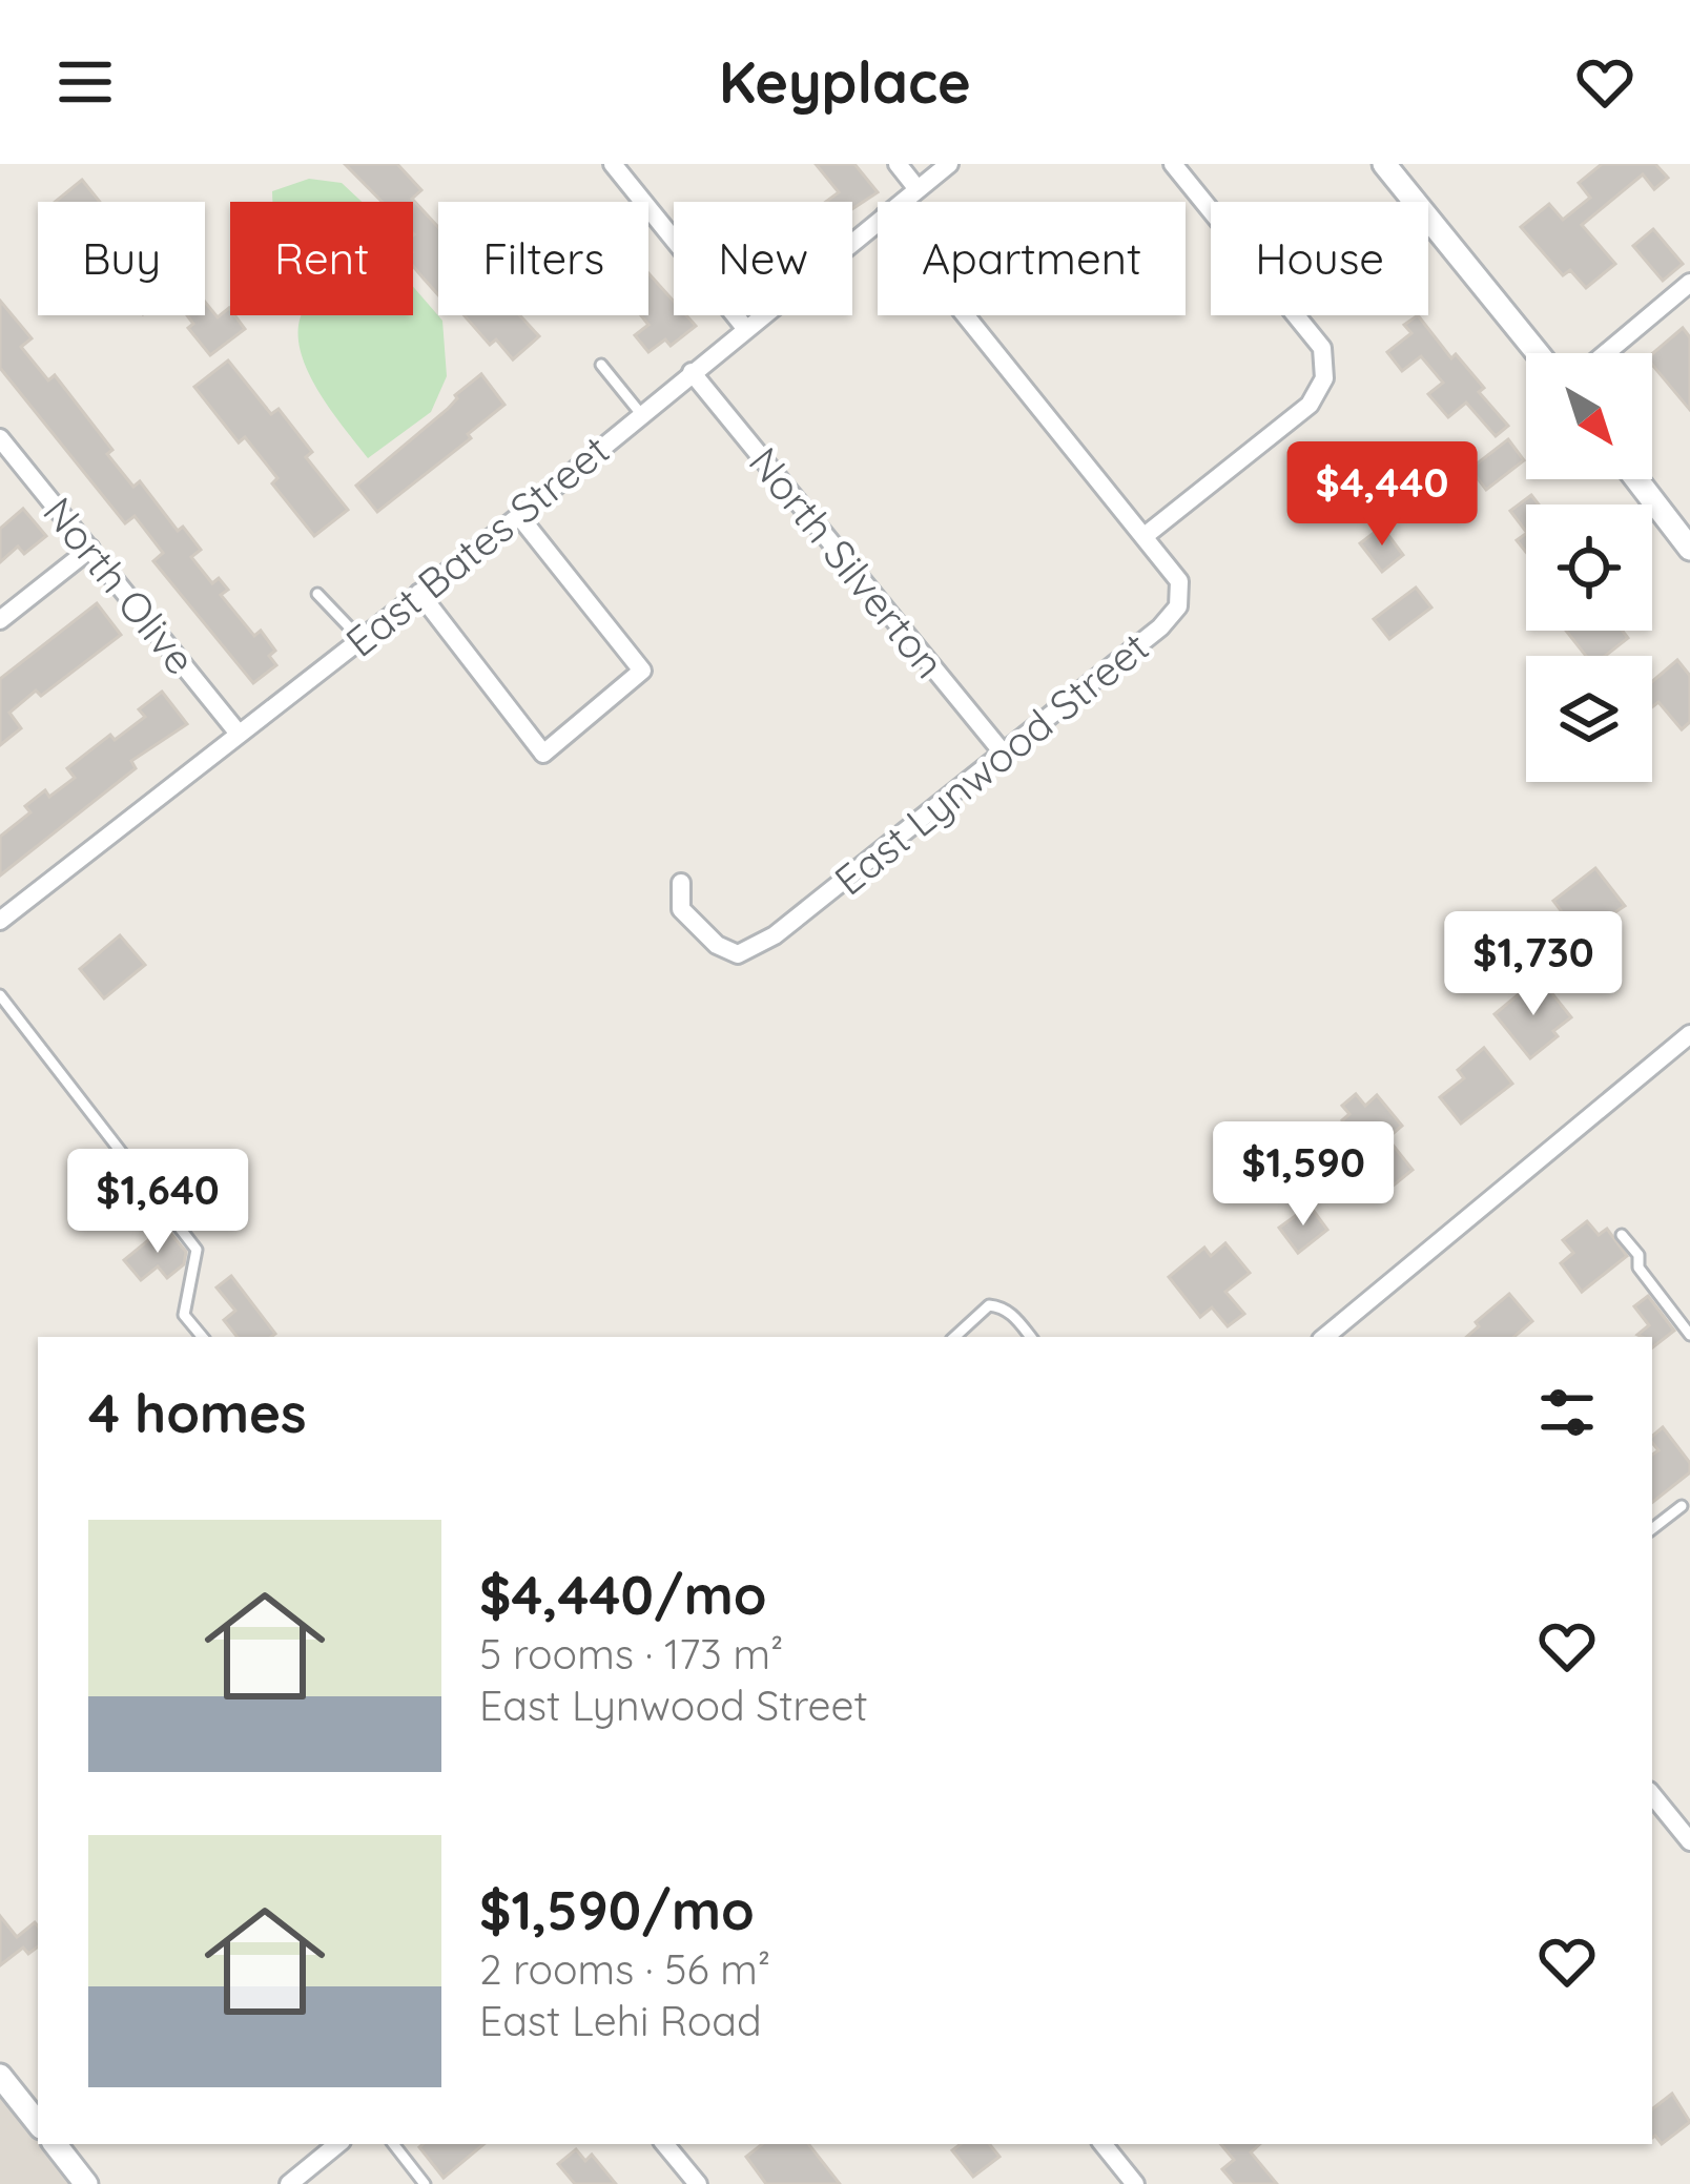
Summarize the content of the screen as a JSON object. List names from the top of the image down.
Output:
{
  "streets": {
    "street": [
      "East Bates Street",
      "North Silverton",
      "North Olive",
      "East Lynwood Street"
    ]
  },
  "crossings": [
    ["East Bates Street", "North Silverton"],
    ["East Bates Street", "North Olive"],
    ["North Silverton", "East Lynwood Street"]
  ],
  "north": "bottom right",
  "page": {
    "header": "Keyplace",
    "chip": [
      "Buy",
      "Rent",
      "Filters",
      "New",
      "Apartment",
      "House"
    ],
    "price": [
      "$4,440",
      "$1,730",
      "$1,590",
      "$1,640"
    ],
    "heading": "4 homes",
    "list": [
      {
        "name": "$4,440/mo",
        "note": "5 rooms · 173 m² · East Lynwood Street"
      },
      {
        "name": "$1,590/mo",
        "note": "2 rooms · 56 m² · East Lehi Road"
      }
    ]
  }
}
